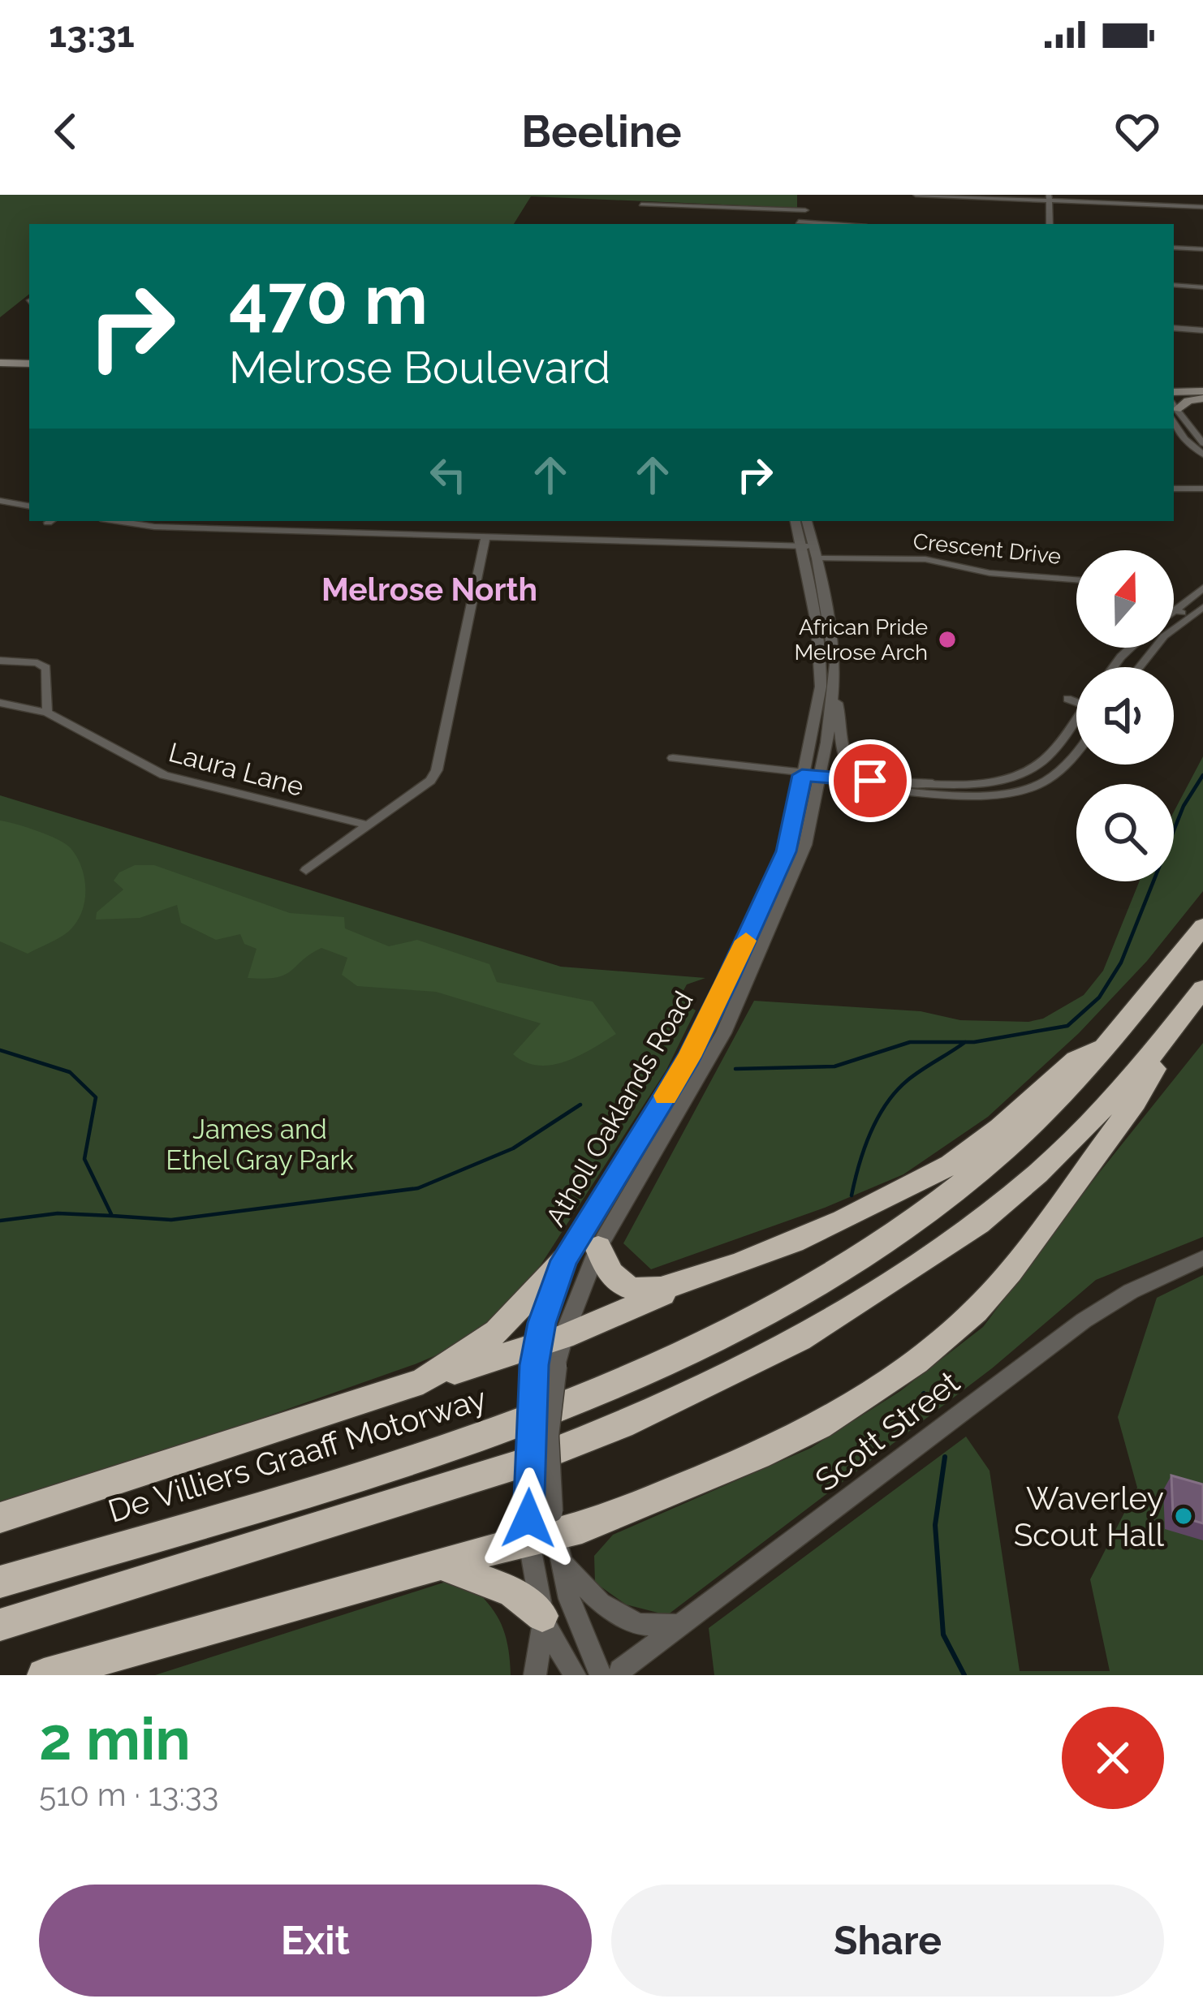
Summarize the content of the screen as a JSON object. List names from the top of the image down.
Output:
{
  "streets": {
    "highway": ["De Villiers Graaff Motorway"],
    "street": [
      "Crescent Drive",
      "Laura Lane",
      "Atholl Oaklands Road",
      "Scott Street"
    ]
  },
  "crossings": [
    ["Crescent Drive", "Atholl Oaklands Road"],
    ["Atholl Oaklands Road", "Scott Street"]
  ],
  "districts": ["Melrose North"],
  "parks": ["James and Ethel Gray Park"],
  "places": ["African Pride Melrose Arch", "Waverley Scout Hall"],
  "north": "top",
  "page": {
    "status": "13:31",
    "header": "Beeline",
    "turn": ["470 m", "Melrose Boulevard"],
    "heading": ["2 min", "510 m · 13:33"],
    "buttons": ["Exit", "Share"]
  }
}
